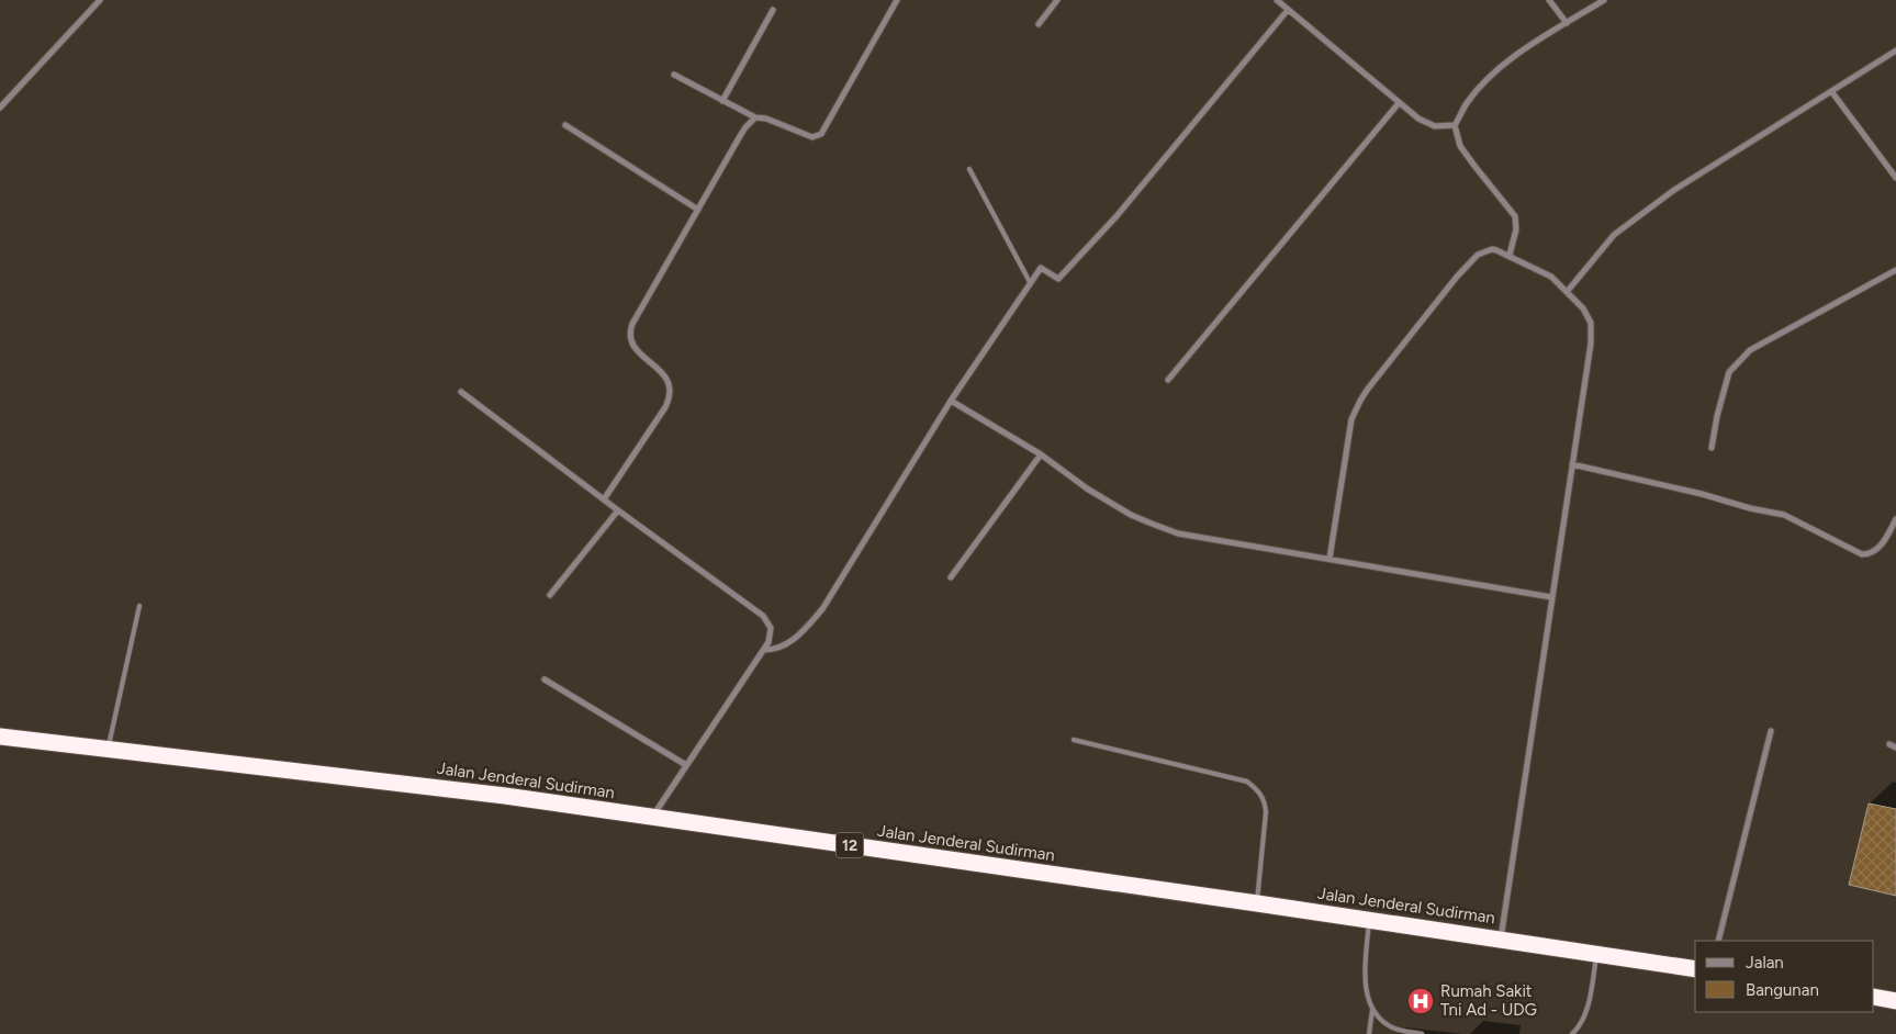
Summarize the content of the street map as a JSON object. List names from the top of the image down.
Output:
{
  "streets": {
    "highway": ["Jalan Jenderal Sudirman", "12"]
  },
  "places": {
    "hospital": ["Rumah Sakit Tni Ad - UDG"]
  },
  "legend": ["Jalan", "Bangunan"]
}
